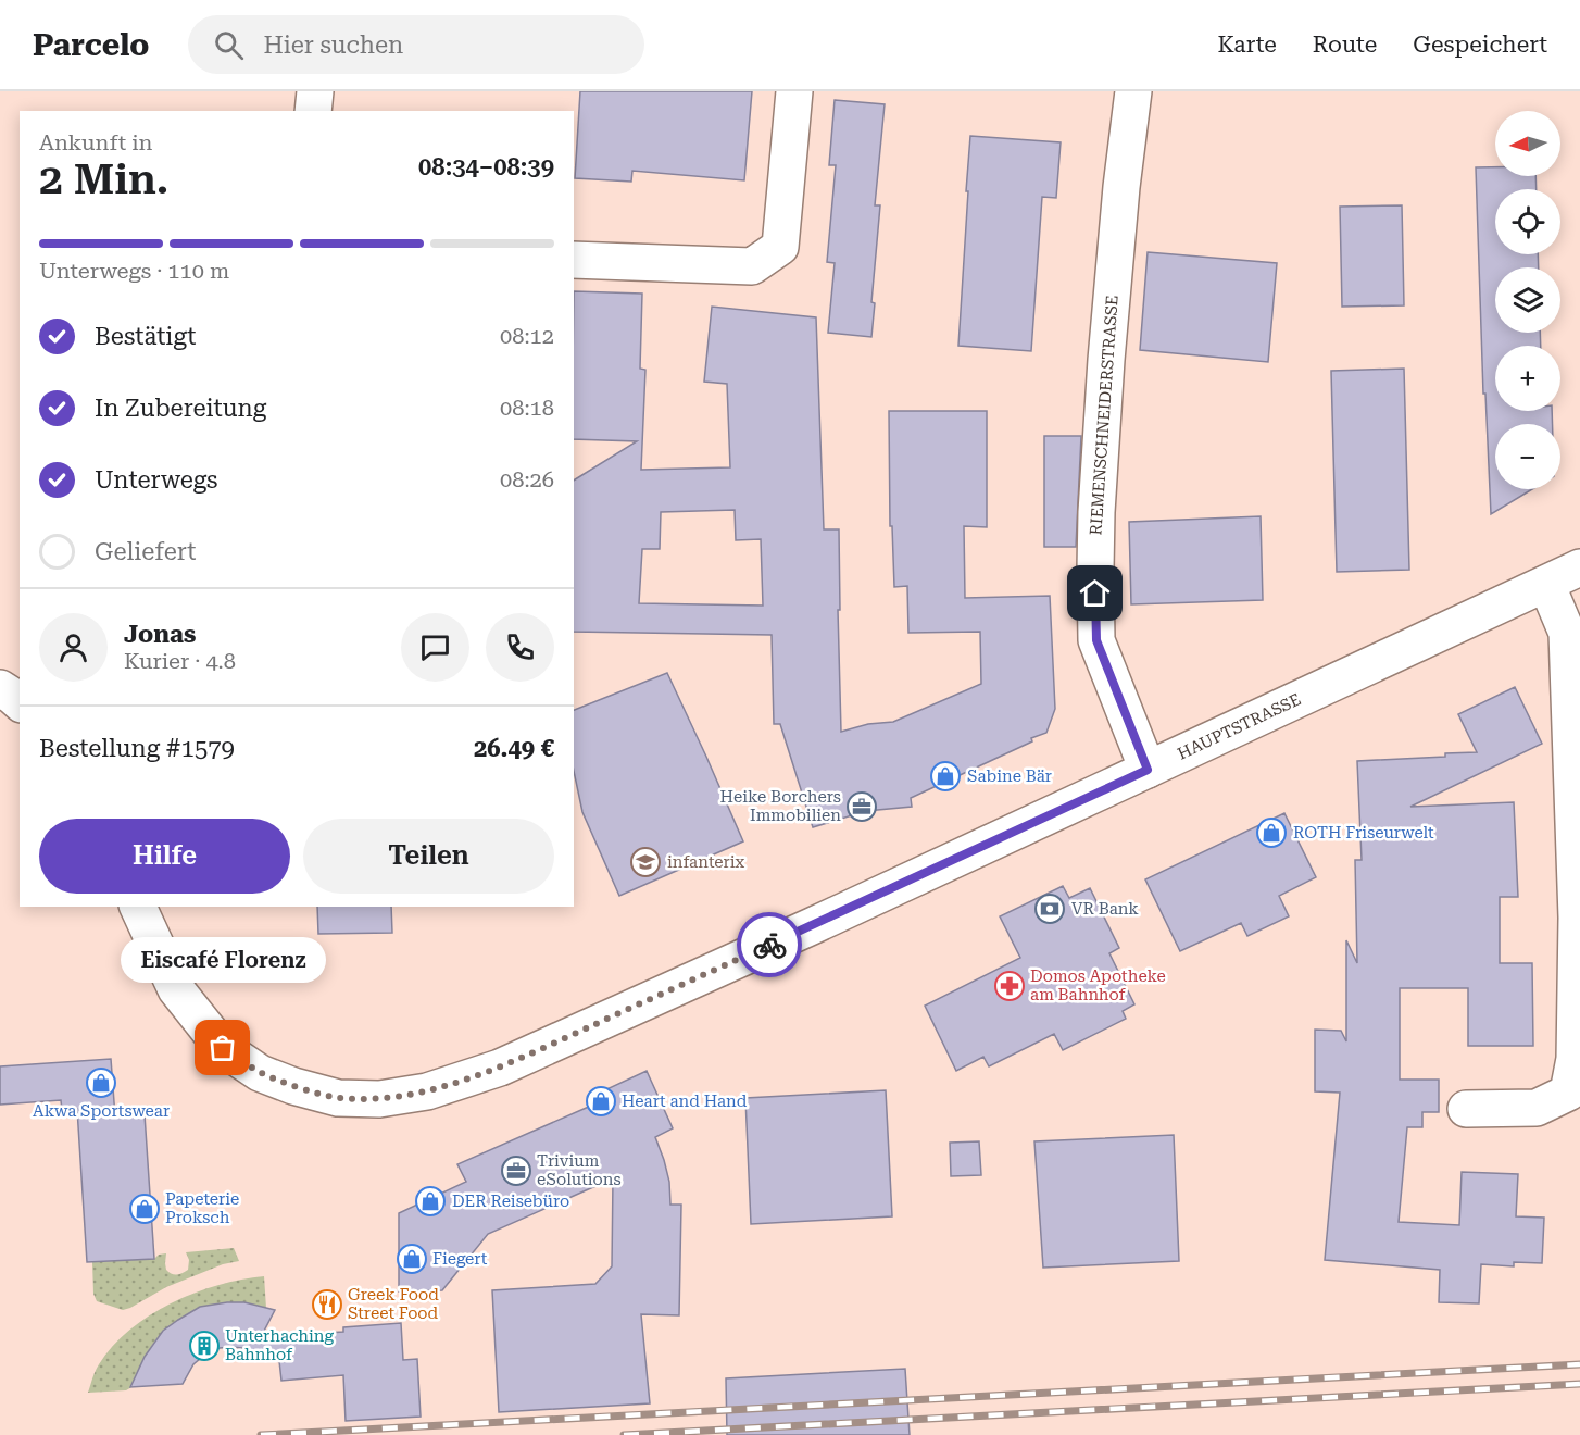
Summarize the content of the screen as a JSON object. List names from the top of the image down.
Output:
{
  "streets": {
    "street": ["RIEMENSCHNEIDERSTRASSE", "HAUPTSTRASSE"]
  },
  "crossings": [
    ["RIEMENSCHNEIDERSTRASSE", "HAUPTSTRASSE"]
  ],
  "places": {
    "shop": [
      "Sabine Bär",
      "ROTH Friseurwelt",
      "Akwa Sportswear",
      "Heart and Hand",
      "DER Reisebüro",
      "Papeterie Proksch",
      "Fiegert"
    ],
    "office": ["Heike Borchers Immobilien", "Trivium eSolutions"],
    "school or university": ["infanterix"],
    "bank": ["VR Bank"],
    "pharmacy": ["Domos Apotheke am Bahnhof"],
    "other": ["Eiscafé Florenz"],
    "restaurant": ["Greek Food Street Food"],
    "building": ["Unterhaching Bahnhof"]
  },
  "north": "left",
  "page": {
    "header": "Parcelo",
    "search": "Hier suchen",
    "nav": ["Karte", "Route", "Gespeichert"],
    "map_buttons": ["+", "−"],
    "heading": ["2 Min.", "Ankunft in", "08:34–08:39"],
    "panel": [
      "Jonas",
      "Kurier · 4.8",
      "Bestellung #1579",
      "26.49 €"
    ],
    "bar": "Unterwegs · 110 m",
    "list": [
      ["Bestätigt", "08:12"],
      ["In Zubereitung", "08:18"],
      ["Unterwegs", "08:26"],
      "Geliefert"
    ],
    "buttons": ["Hilfe", "Teilen"],
    "bubble": "Eiscafé Florenz"
  }
}
